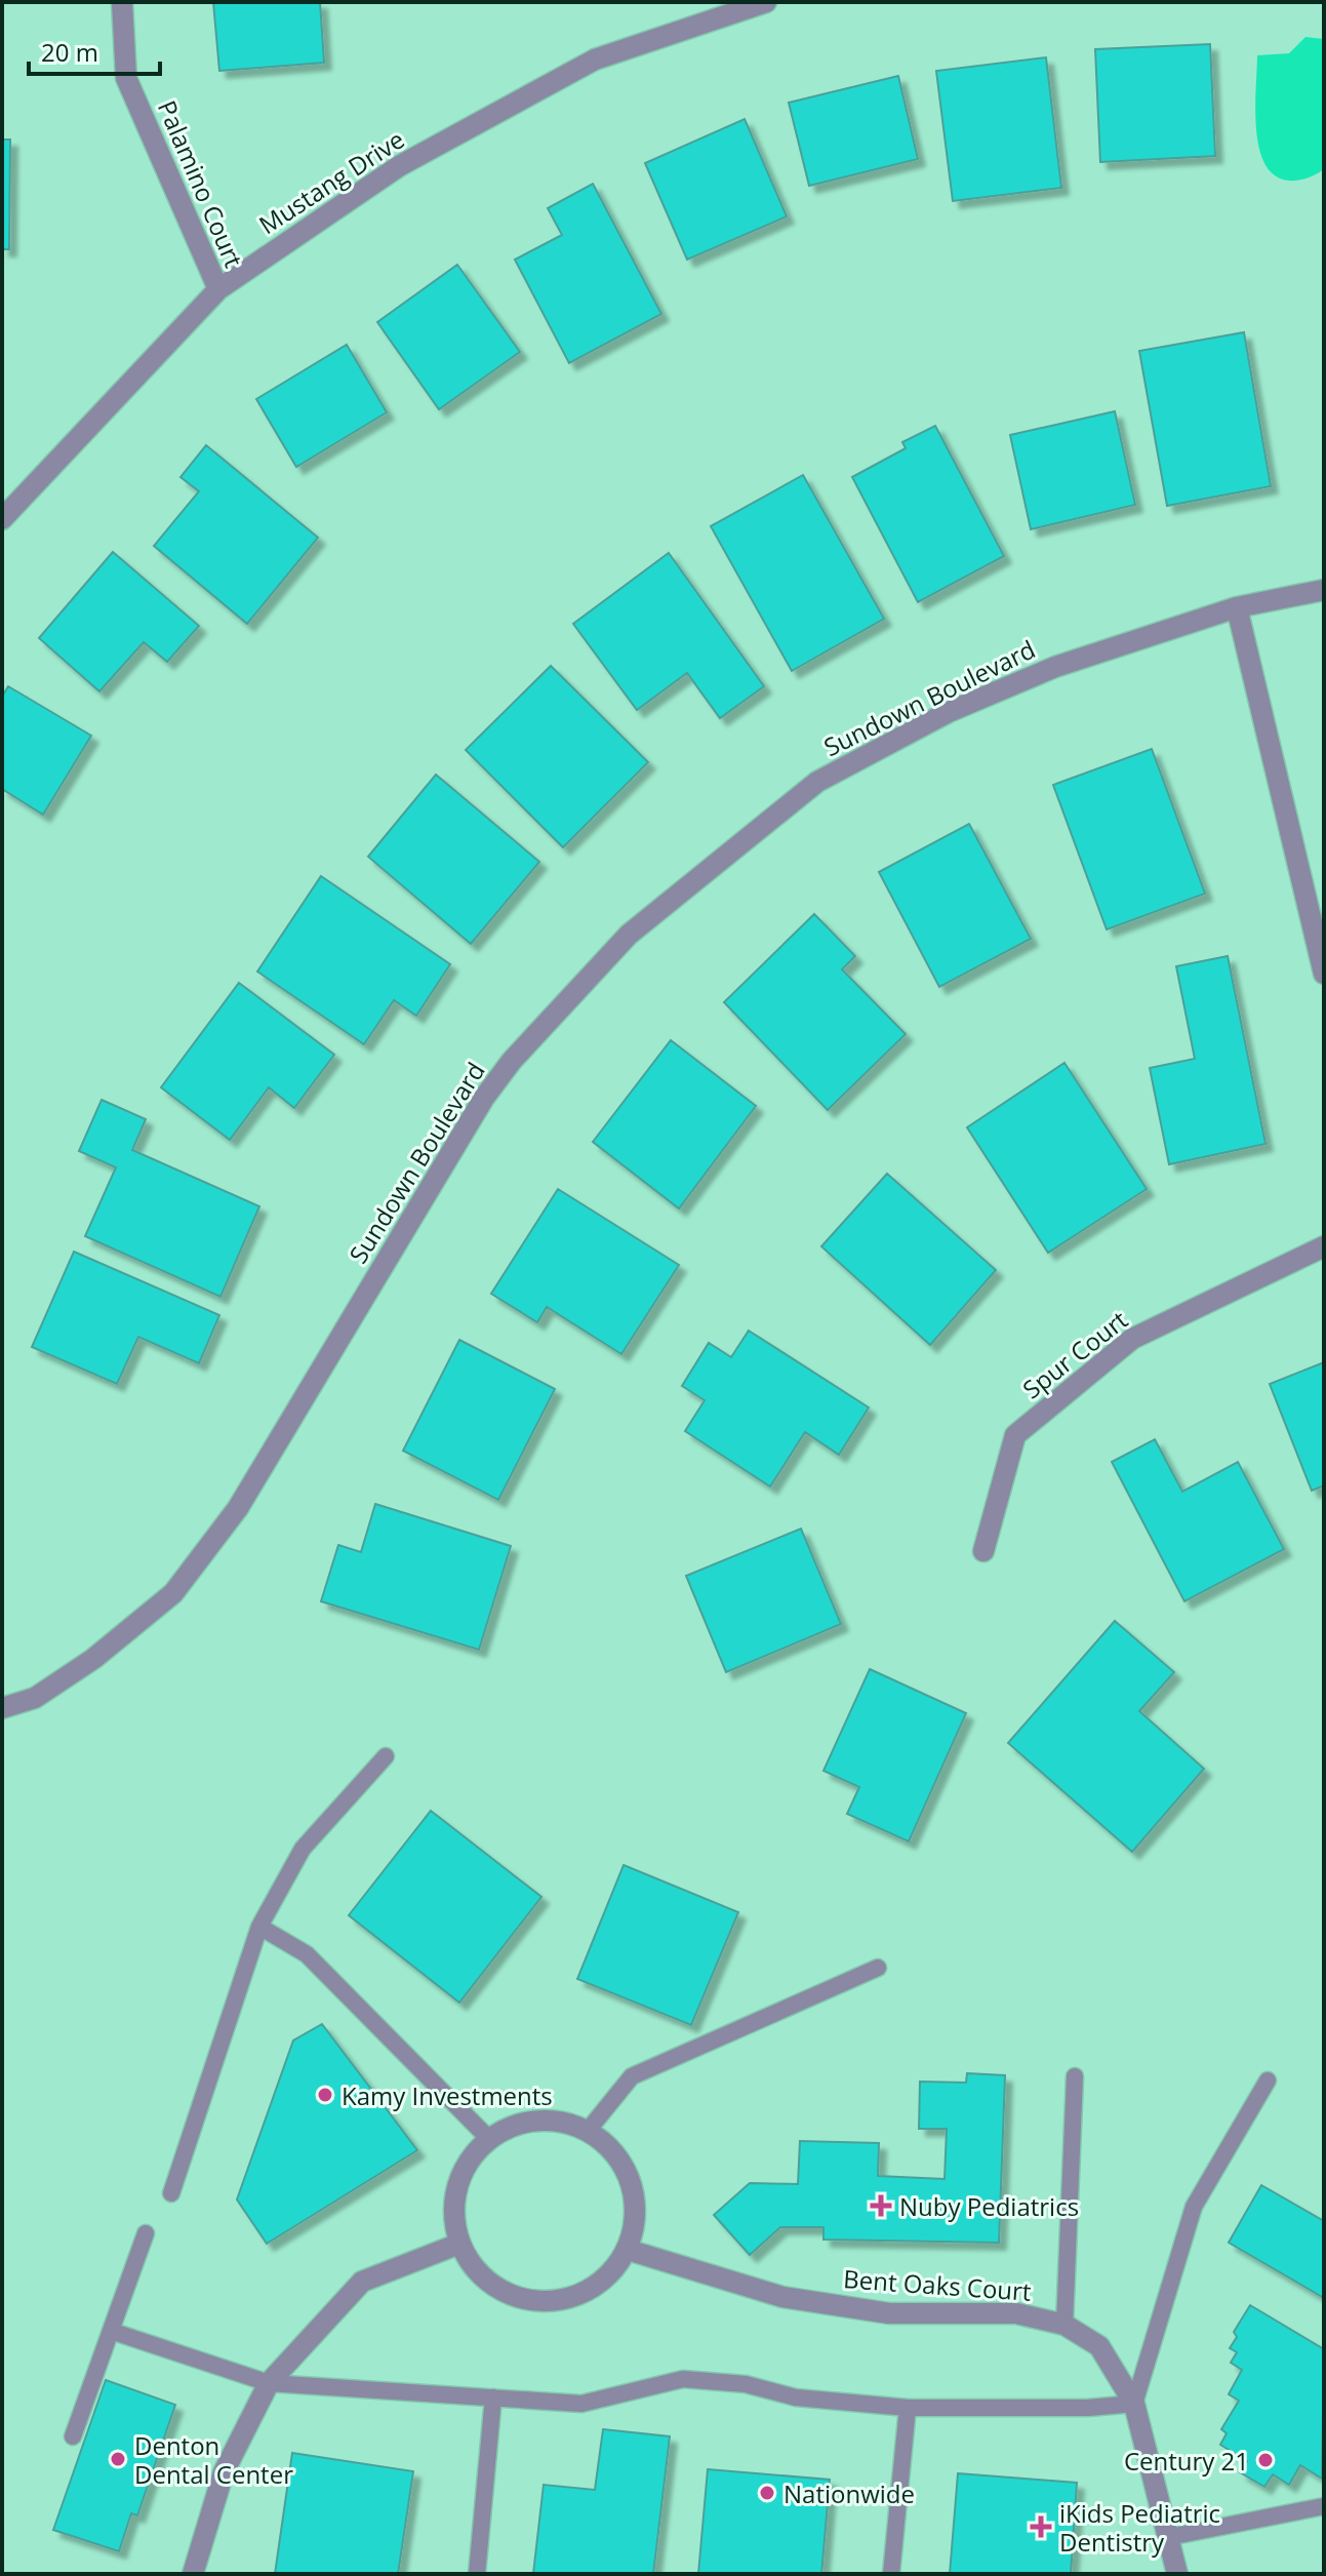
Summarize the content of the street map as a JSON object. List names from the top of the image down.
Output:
{
  "streets": {
    "street": [
      "Mustang Drive",
      "Palamino Court",
      "Sundown Boulevard",
      "Spur Court",
      "Bent Oaks Court"
    ]
  },
  "crossings": [
    ["Mustang Drive", "Palamino Court"]
  ],
  "places": {
    "other": [
      "Kamy Investments",
      "Denton Dental Center",
      "Century 21",
      "Nationwide"
    ],
    "health": ["Nuby Pediatrics", "iKids Pediatric Dentistry"]
  },
  "scale_bar": "20 m"
}
